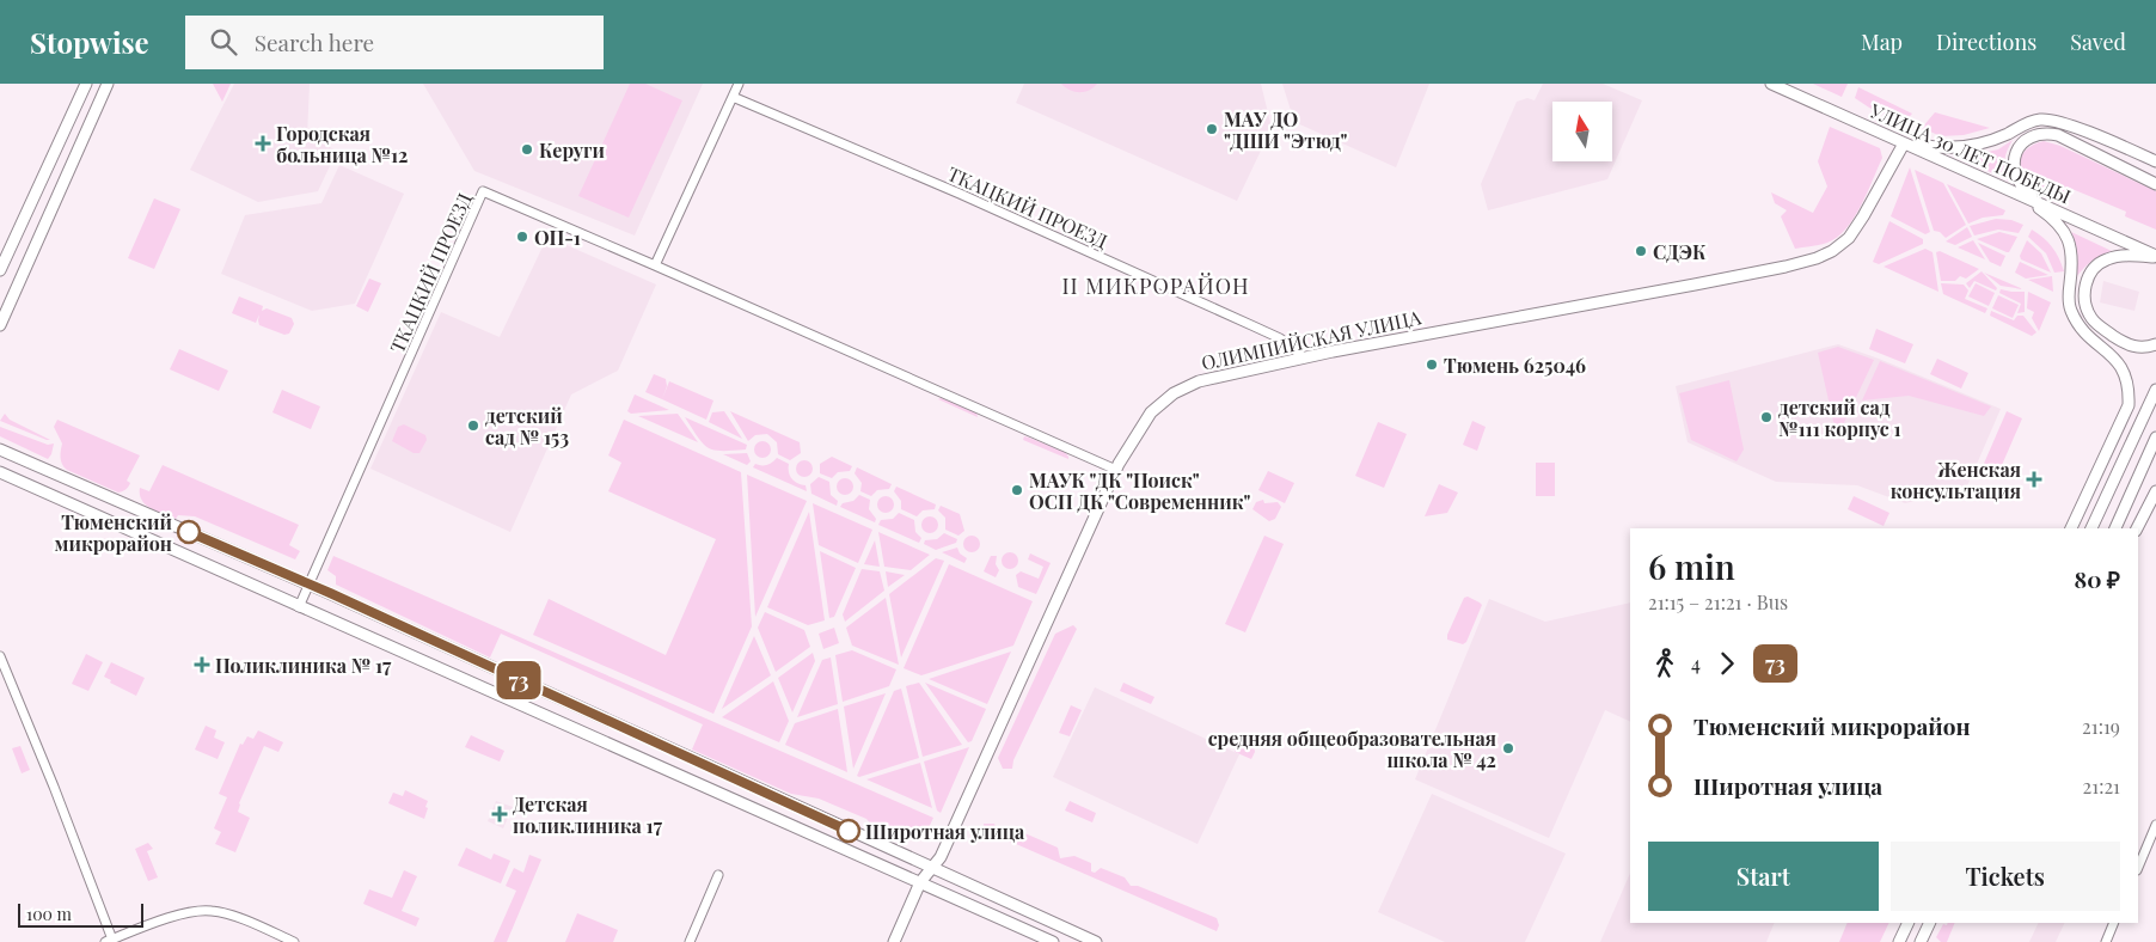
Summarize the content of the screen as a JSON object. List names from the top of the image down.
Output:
{
  "streets": {
    "main road": ["УЛИЦА 30 ЛЕТ ПОБЕДЫ", "ОЛИМПИЙСКАЯ УЛИЦА"],
    "street": ["ТКАЦКИЙ ПРОЕЗД"]
  },
  "crossings": [
    ["УЛИЦА 30 ЛЕТ ПОБЕДЫ", "ОЛИМПИЙСКАЯ УЛИЦА"],
    ["ТКАЦКИЙ ПРОЕЗД", "ОЛИМПИЙСКАЯ УЛИЦА"]
  ],
  "districts": ["II МИКРОРАЙОН"],
  "places": {
    "other": [
      "МАУ ДО \"ДШИ \"Этюд\"",
      "Керуги",
      "ОП-1",
      "СДЭК",
      "Тюмень 625046",
      "детский сад №111 корпус 1",
      "детский сад № 153",
      "МАУК \"ДК \"Поиск\" ОСП ДК \"Современник\"",
      "Тюменский микрорайон",
      "средняя общеобразовательная школа № 42",
      "Широтная улица"
    ],
    "health": [
      "Городская больница №12",
      "Женская консультация",
      "Поликлиника № 17",
      "Детская поликлиника 17"
    ]
  },
  "lines": ["bus line 73"],
  "scale_bar": "100 m",
  "north": "top",
  "page": {
    "header": "Stopwise",
    "search": "Search here",
    "nav": ["Map", "Directions", "Saved"],
    "on_map": "73",
    "heading": ["6 min", "21:15 – 21:21 · Bus", "80 ₽"],
    "legs": ["4", "73"],
    "list": [
      {
        "name": "Тюменский микрорайон",
        "value": "21:19"
      },
      {
        "name": "Широтная улица",
        "value": "21:21"
      }
    ],
    "buttons": ["Start", "Tickets"],
    "scale": "100 m"
  }
}
